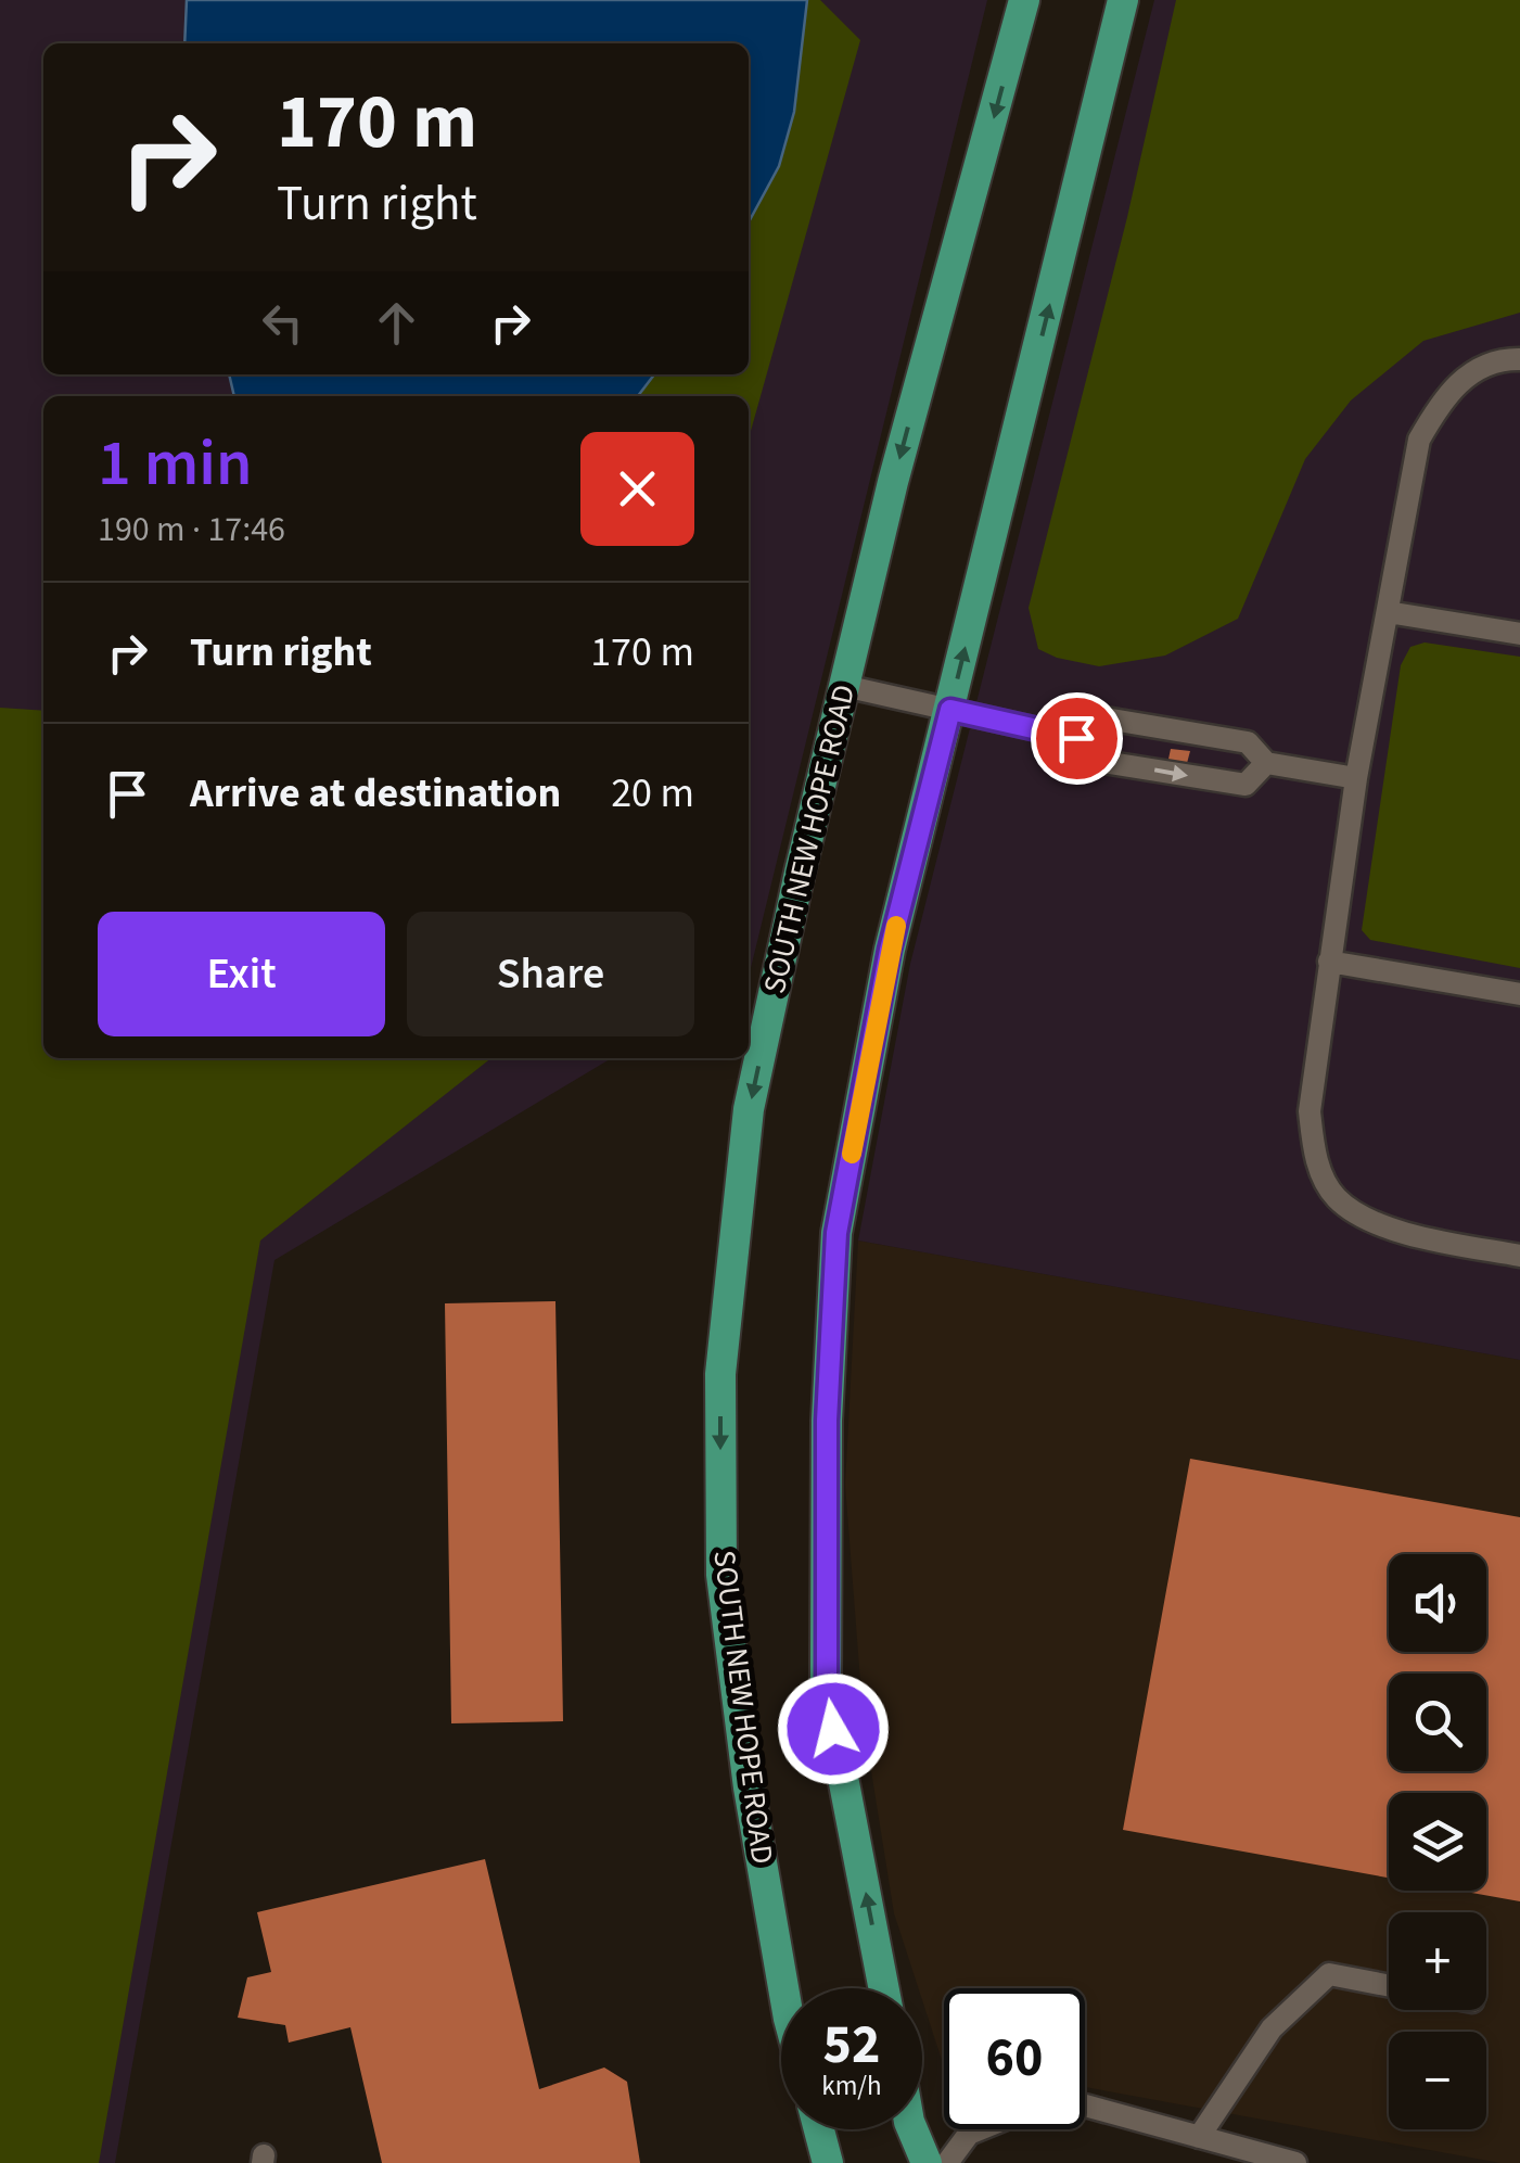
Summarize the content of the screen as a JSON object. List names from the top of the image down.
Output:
{
  "streets": {
    "main road": ["SOUTH NEW HOPE ROAD"]
  },
  "page": {
    "turn": ["170 m", "Turn right"],
    "heading": ["1 min", "190 m · 17:46"],
    "list": [
      {
        "name": "Turn right",
        "value": "170 m"
      },
      {
        "name": "Arrive at destination",
        "value": "20 m"
      }
    ],
    "buttons": ["Exit", "Share"],
    "map_buttons": ["+", "−"],
    "speed": "52 km/h",
    "limit": "60"
  }
}
